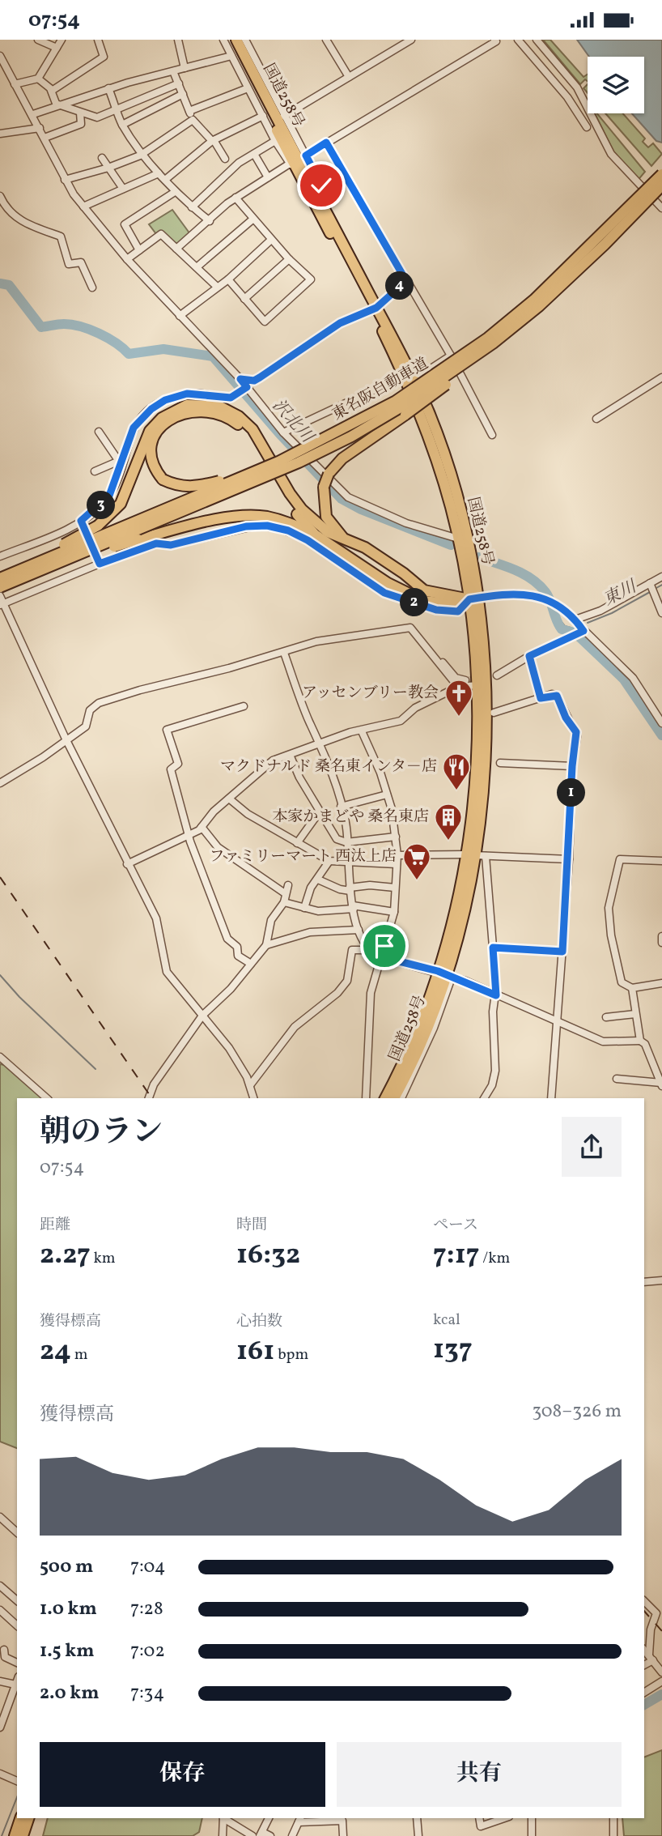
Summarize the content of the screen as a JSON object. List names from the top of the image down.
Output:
{
  "streets": {
    "highway": ["国道258号", "東名阪自動車道"]
  },
  "water": ["沢北川", "東川"],
  "places": {
    "church": ["アッセンブリー教会"],
    "restaurant": ["マクドナルド 桑名東インタ－店"],
    "building": ["本家かまどや 桑名東店"],
    "supermarket": ["ファミリーマート 西汰上店"]
  },
  "page": {
    "status": "07:54",
    "pins": [
      "4",
      "3",
      "2",
      "1"
    ],
    "heading": ["朝のラン", "07:54"],
    "stats": [
      ["距離", "2.27 km"],
      ["時間", "16:32"],
      ["ペース", "7:17 /km"],
      ["獲得標高", "24 m"],
      ["心拍数", "161 bpm"],
      ["kcal", "137"]
    ],
    "chart": ["獲得標高", "308–326 m"],
    "list": [
      {
        "name": "500 m",
        "note": "7:04"
      },
      {
        "name": "1.0 km",
        "note": "7:28"
      },
      {
        "name": "1.5 km",
        "note": "7:02"
      },
      {
        "name": "2.0 km",
        "note": "7:34"
      }
    ],
    "buttons": ["保存", "共有"]
  }
}
